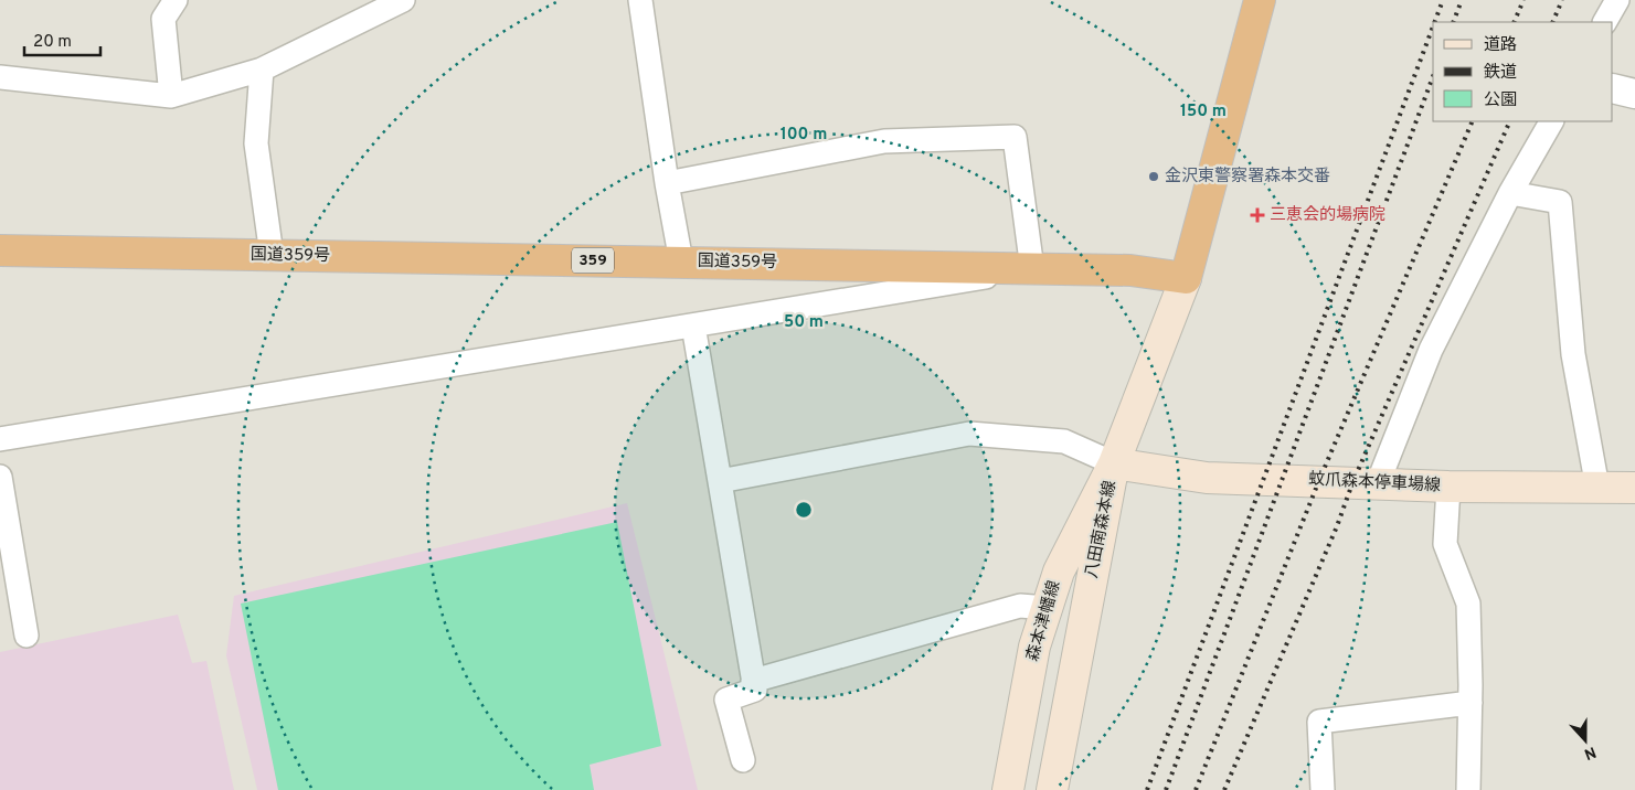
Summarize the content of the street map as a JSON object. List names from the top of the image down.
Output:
{
  "streets": {
    "highway": ["国道359号", "359"],
    "main road": ["蚊爪森本停車場線", "八田南森本線", "森本津幡線"]
  },
  "crossings": [
    ["国道359号", "八田南森本線"],
    ["蚊爪森本停車場線", "八田南森本線"],
    ["蚊爪森本停車場線", "森本津幡線"],
    ["八田南森本線", "森本津幡線"]
  ],
  "places": {
    "other": ["金沢東警察署森本交番"],
    "health": ["三恵会的場病院"]
  },
  "legend": ["道路", "鉄道", "公園"],
  "scale_bar": "20 m",
  "north": "bottom",
  "rings": ["150 m", "100 m", "50 m"]
}
